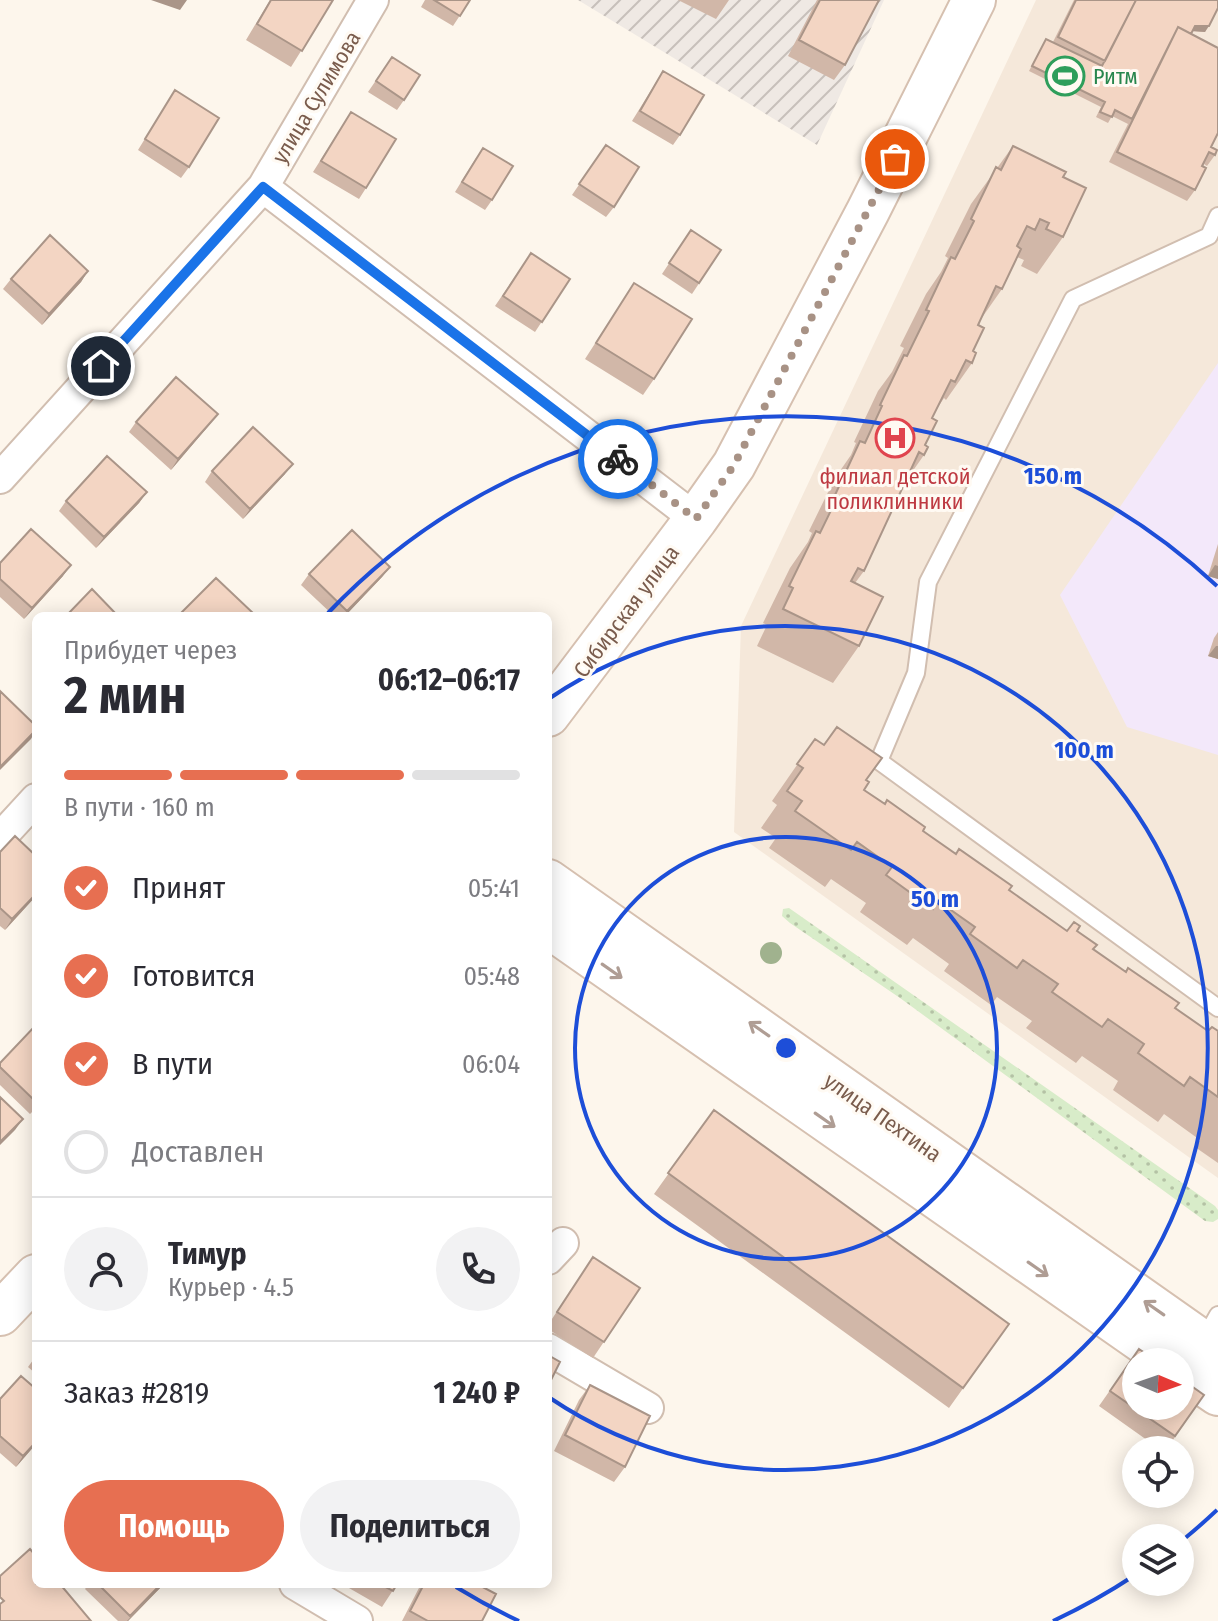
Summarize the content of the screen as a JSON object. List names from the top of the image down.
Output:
{
  "streets": {
    "street": ["улица Сулимова", "Сибирская улица", "улица Пехтина"]
  },
  "places": {
    "sports": ["Ритм"],
    "hospital": ["филиал детской поликлинники"]
  },
  "north": "right",
  "page": {
    "heading": ["2 мин", "Прибудет через", "06:12–06:17"],
    "panel": [
      "Тимур",
      "Курьер · 4.5",
      "Заказ #2819",
      "1 240 ₽"
    ],
    "bar": "В пути · 160 m",
    "list": [
      ["Принят", "05:41"],
      ["Готовится", "05:48"],
      ["В пути", "06:04"],
      "Доставлен"
    ],
    "buttons": ["Помощь", "Поделиться"]
  },
  "rings": ["150 m", "100 m", "50 m"]
}
